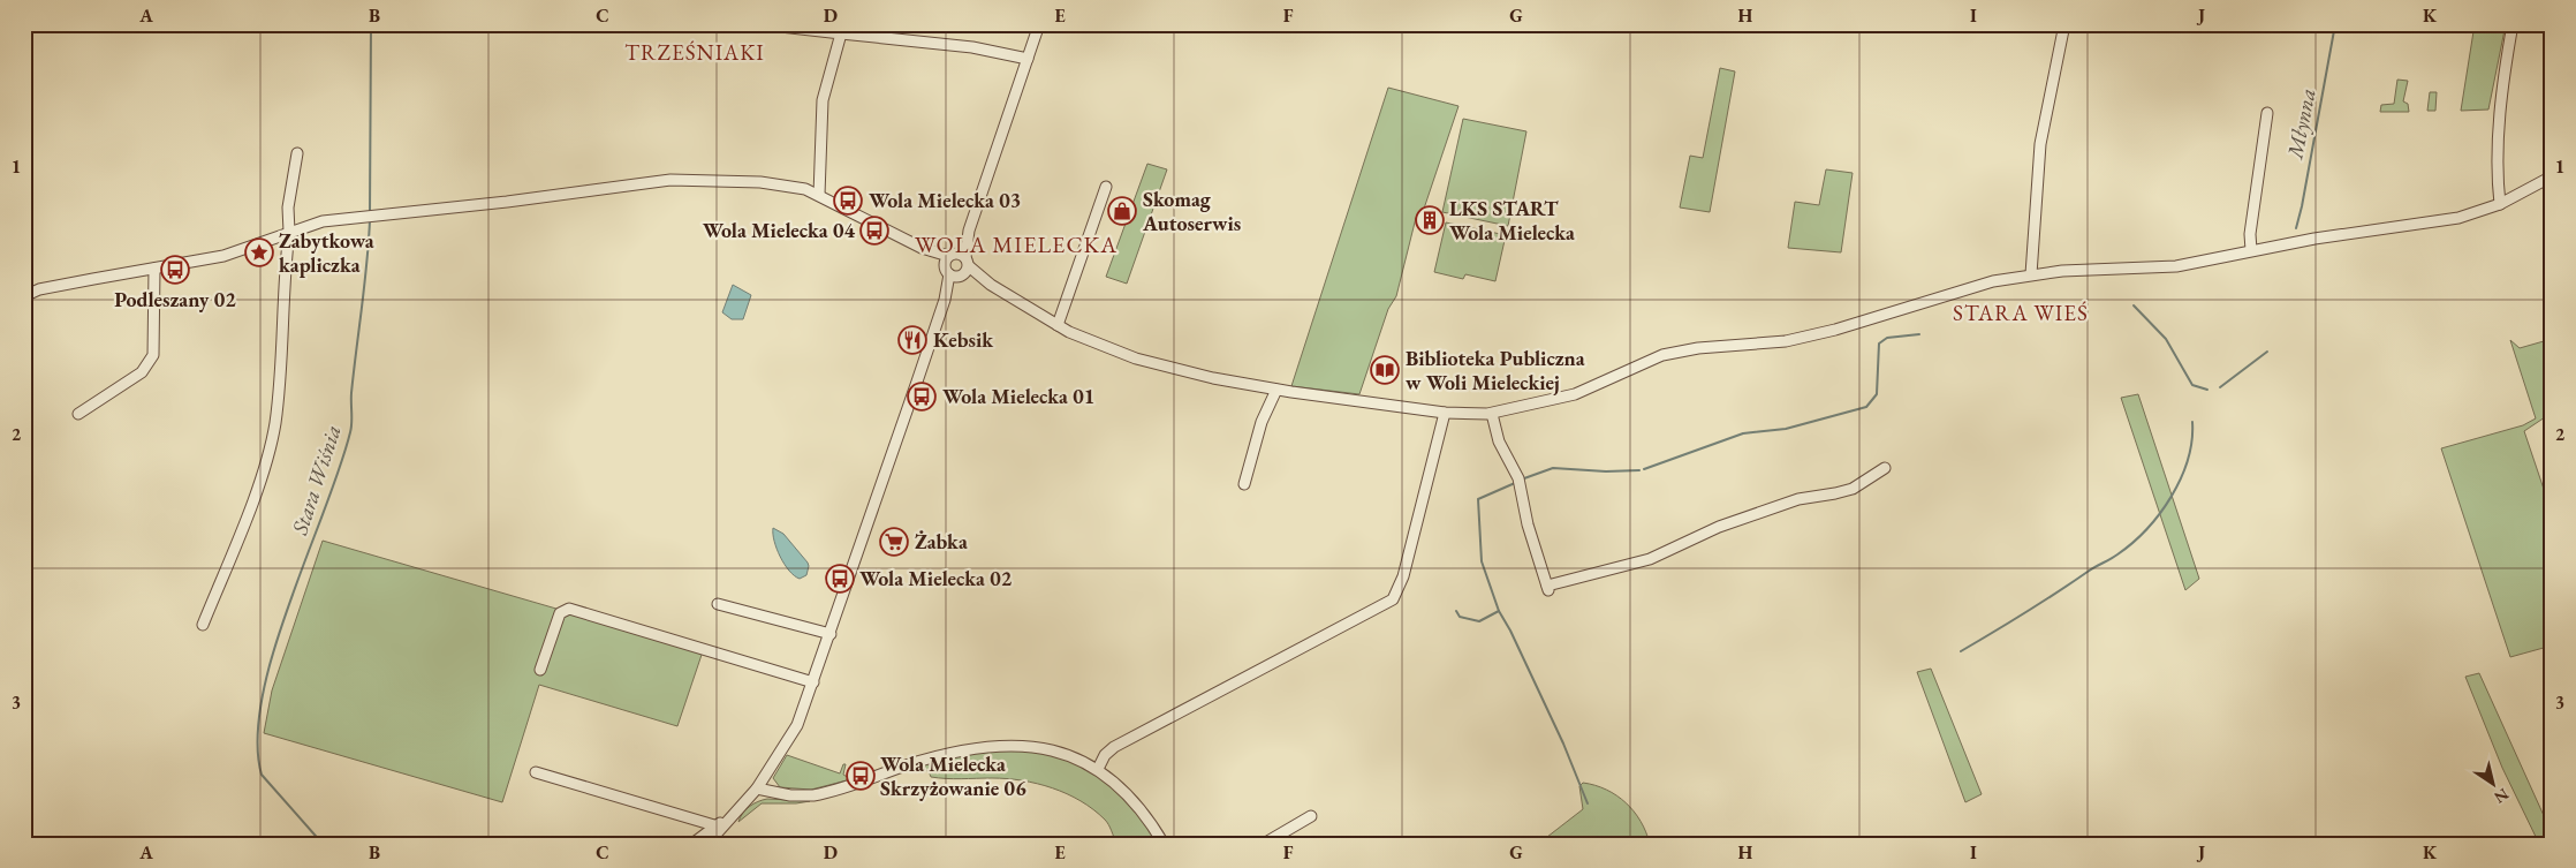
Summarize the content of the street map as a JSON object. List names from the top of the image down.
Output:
{
  "districts": ["TRZEŚNIAKI", "WOLA MIELECKA", "STARA WIEŚ"],
  "water": ["Młynna", "Stara Wiśnia"],
  "places": {
    "bus stop": [
      "Wola Mielecka 03",
      "Wola Mielecka 04",
      "Podleszany 02",
      "Wola Mielecka 01",
      "Wola Mielecka 02",
      "Wola Mielecka Skrzyżowanie 06"
    ],
    "shop": ["Skomag Autoserwis"],
    "building": ["LKS START Wola Mielecka"],
    "place": ["Zabytkowa kapliczka"],
    "restaurant": ["Kebsik"],
    "library": ["Biblioteka Publiczna w Woli Mieleckiej"],
    "supermarket": ["Żabka"]
  },
  "north": "bottom right",
  "grid": {
    "columns": [
      "A",
      "B",
      "C",
      "D",
      "E",
      "F",
      "G",
      "H",
      "I",
      "J",
      "K"
    ],
    "rows": ["1", "2", "3"]
  }
}
